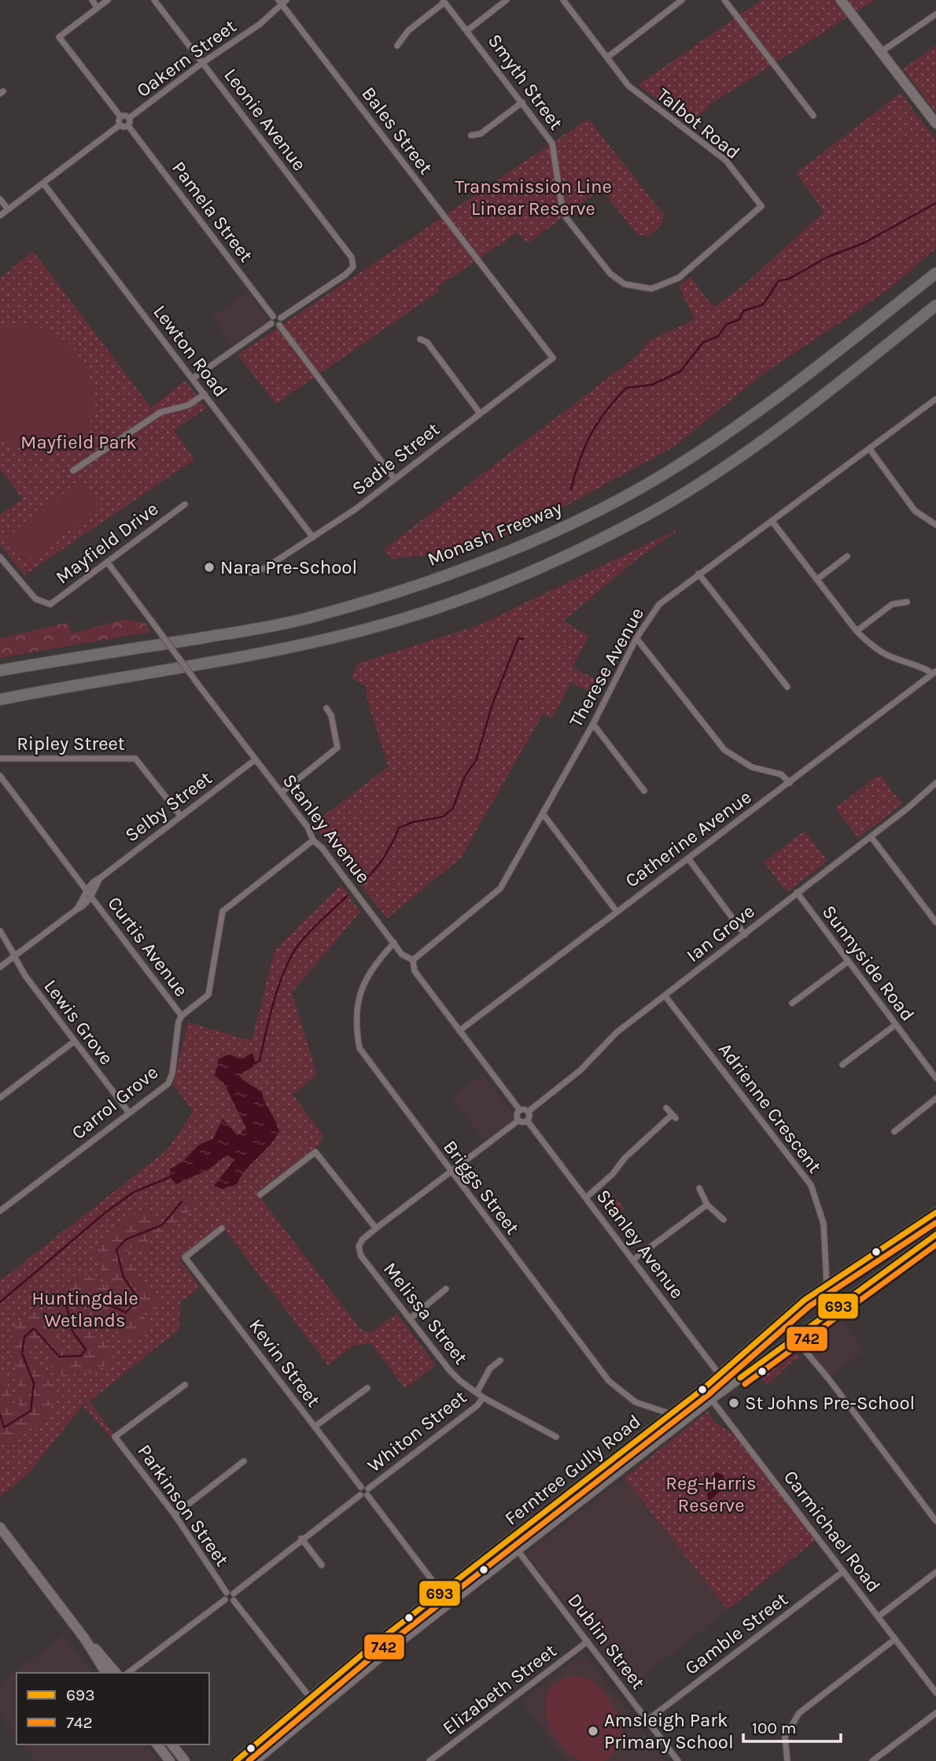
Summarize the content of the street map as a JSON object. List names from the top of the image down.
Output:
{
  "streets": {
    "highway": ["Monash Freeway"],
    "main road": ["Ferntree Gully Road"],
    "street": [
      "Oakern Street",
      "Smyth Street",
      "Leonie Avenue",
      "Talbot Road",
      "Bales Street",
      "Pamela Street",
      "Lewton Road",
      "Sadie Street",
      "Mayfield Drive",
      "Therese Avenue",
      "Ripley Street",
      "Selby Street",
      "Stanley Avenue",
      "Catherine Avenue",
      "Ian Grove",
      "Curtis Avenue",
      "Sunnyside Road",
      "Lewis Grove",
      "Carrol Grove",
      "Adrienne Crescent",
      "Briggs Street",
      "Melissa Street",
      "Kevin Street",
      "Whiton Street",
      "Parkinson Street",
      "Carmichael Road",
      "Gamble Street",
      "Dublin Street",
      "Elizabeth Street"
    ]
  },
  "crossings": [
    ["Oakern Street", "Leonie Avenue"],
    ["Oakern Street", "Bales Street"],
    ["Smyth Street", "Talbot Road"],
    ["Bales Street", "Sadie Street"],
    ["Lewton Road", "Sadie Street"],
    ["Mayfield Drive", "Stanley Avenue"],
    ["Therese Avenue", "Stanley Avenue"],
    ["Ripley Street", "Selby Street"],
    ["Selby Street", "Stanley Avenue"],
    ["Selby Street", "Curtis Avenue"],
    ["Selby Street", "Lewis Grove"],
    ["Stanley Avenue", "Catherine Avenue"],
    ["Stanley Avenue", "Briggs Street"],
    ["Stanley Avenue", "Ferntree Gully Road"],
    ["Ian Grove", "Sunnyside Road"],
    ["Ian Grove", "Adrienne Crescent"],
    ["Curtis Avenue", "Carrol Grove"],
    ["Lewis Grove", "Carrol Grove"],
    ["Adrienne Crescent", "Ferntree Gully Road"],
    ["Briggs Street", "Ferntree Gully Road"],
    ["Melissa Street", "Whiton Street"],
    ["Ferntree Gully Road", "Carmichael Road"],
    ["Ferntree Gully Road", "Dublin Street"],
    ["Carmichael Road", "Gamble Street"],
    ["Gamble Street", "Dublin Street"],
    ["Dublin Street", "Elizabeth Street"]
  ],
  "parks": [
    "Transmission Line Linear Reserve",
    "Mayfield Park",
    "Huntingdale Wetlands",
    "Reg-Harris Reserve"
  ],
  "places": ["Nara Pre-School", "St Johns Pre-School", "Amsleigh Park Primary School"],
  "lines": ["transit line 693", "transit line 742"],
  "legend": ["693", "742"],
  "scale_bar": "100 m"
}
